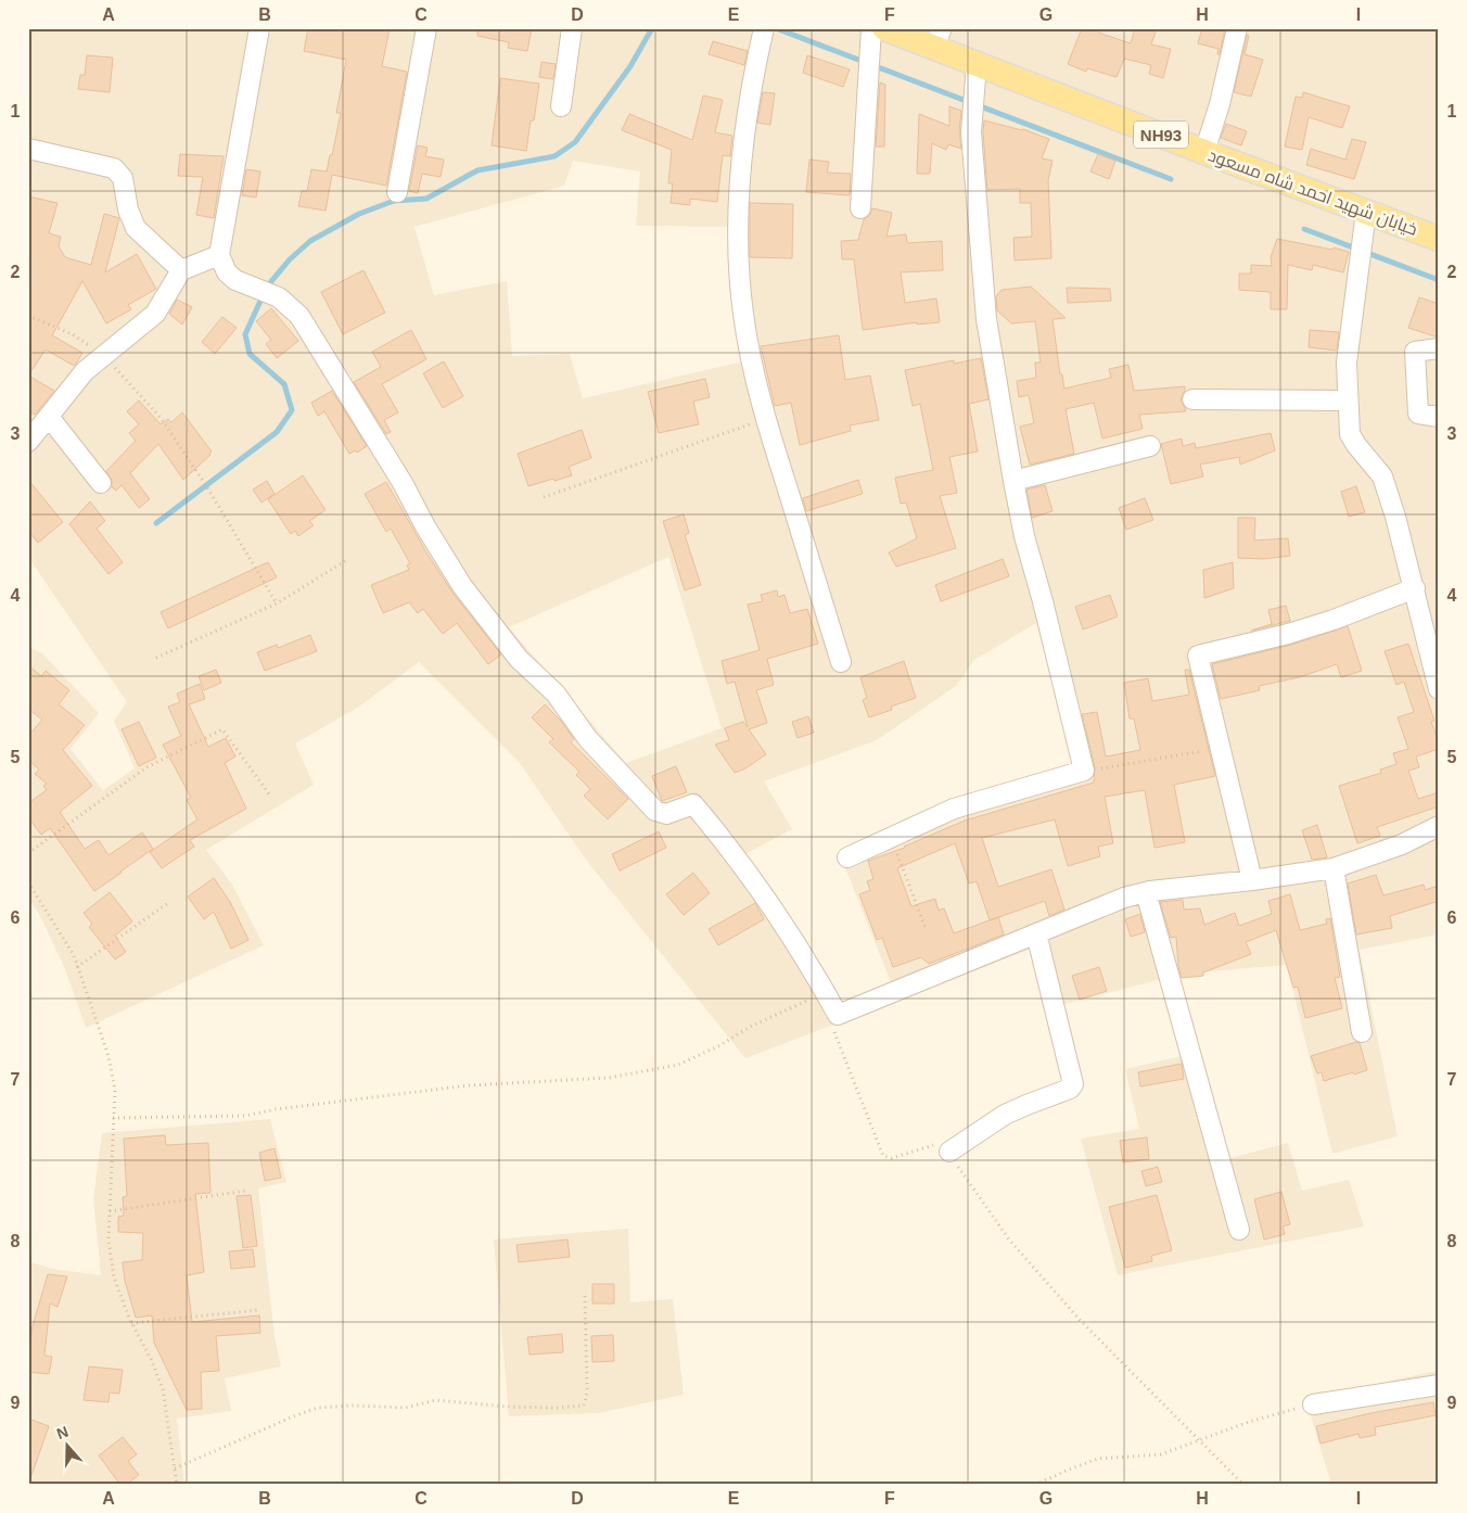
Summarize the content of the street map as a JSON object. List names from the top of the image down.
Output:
{
  "streets": {
    "main road": ["NH93", "خیابان شهید احمد شاه مسعود"]
  },
  "north": "top",
  "grid": {
    "columns": [
      "A",
      "B",
      "C",
      "D",
      "E",
      "F",
      "G",
      "H",
      "I"
    ],
    "rows": [
      "1",
      "2",
      "3",
      "4",
      "5",
      "6",
      "7",
      "8",
      "9"
    ]
  }
}
